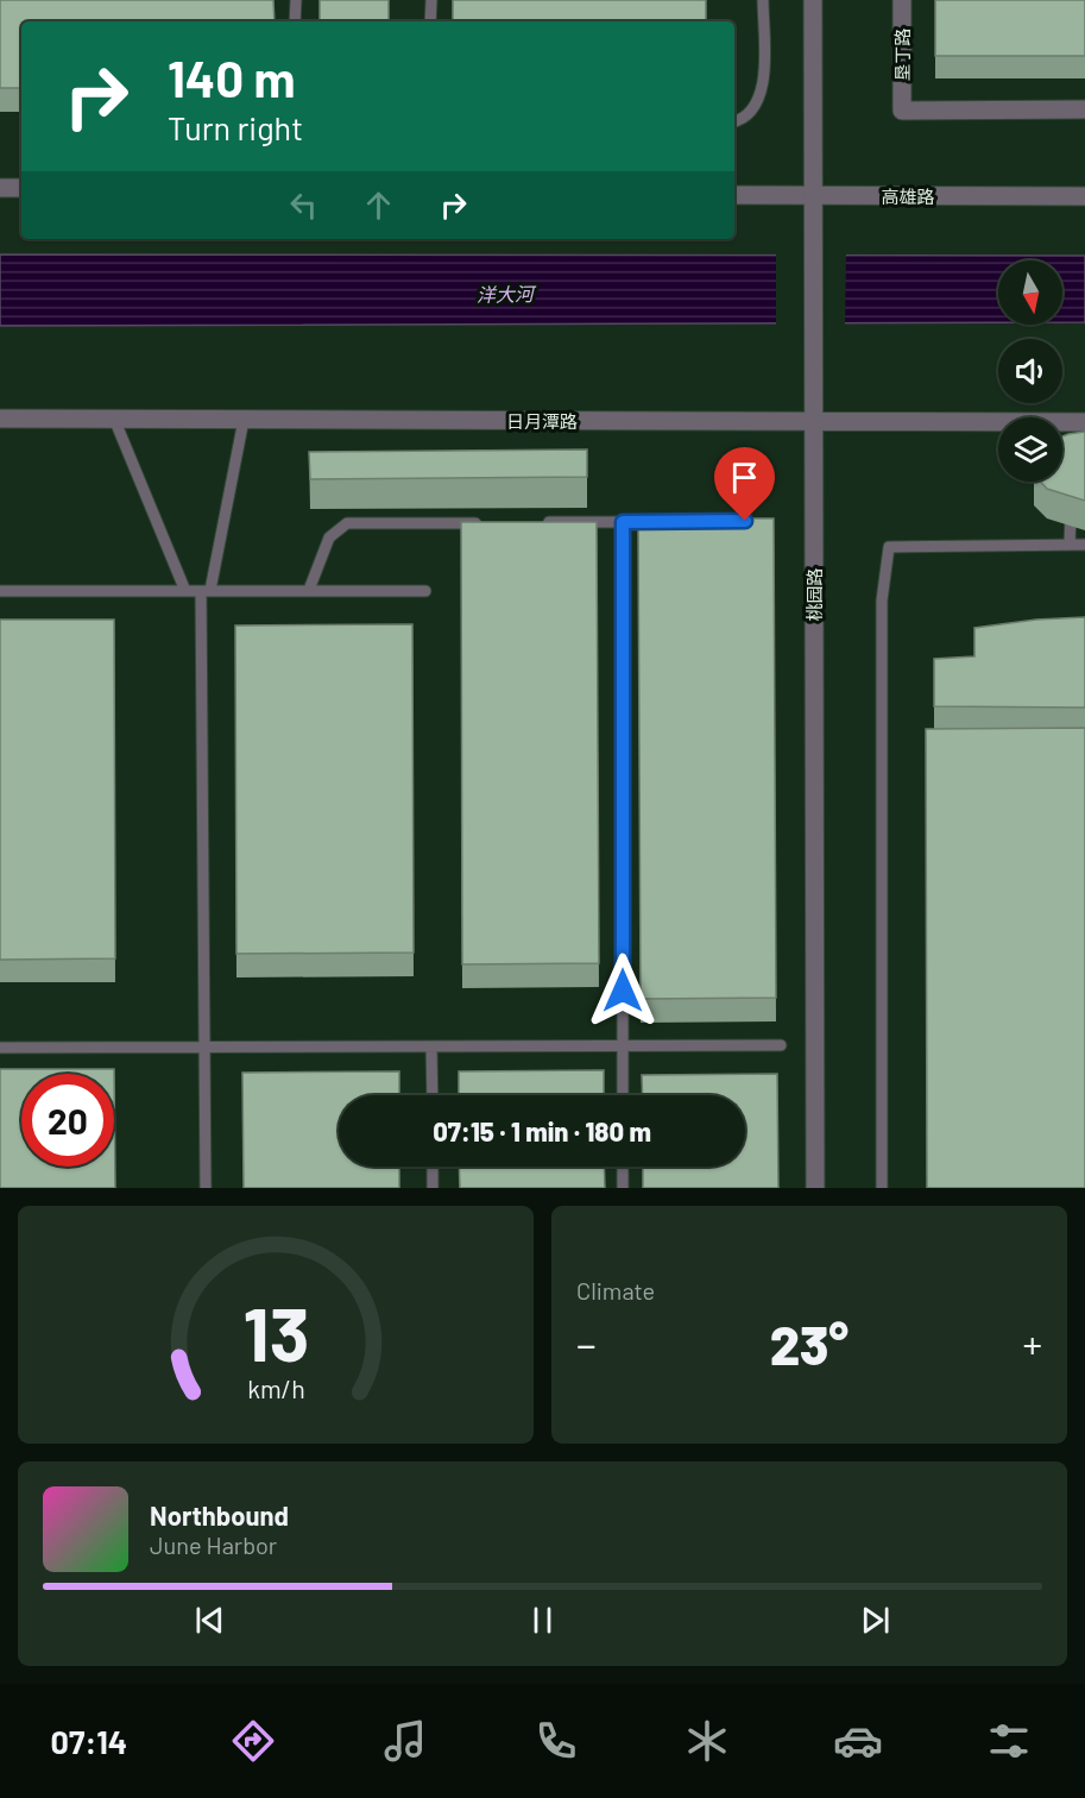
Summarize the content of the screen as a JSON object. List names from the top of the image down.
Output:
{
  "streets": {
    "street": [
      "垦丁路",
      "高雄路",
      "日月潭路",
      "桃园路"
    ]
  },
  "crossings": [
    ["高雄路", "桃园路"],
    ["日月潭路", "桃园路"]
  ],
  "water": ["洋大河"],
  "north": "bottom",
  "page": {
    "turn": ["140 m", "Turn right"],
    "limit": "20",
    "trip": "07:15 · 1 min · 180 m",
    "tile": "Climate",
    "heat": ["−", "23°", "+"],
    "song": ["Northbound", "June Harbor"],
    "tabs": "07:14",
    "gauge": ["13", "km/h"]
  }
}
